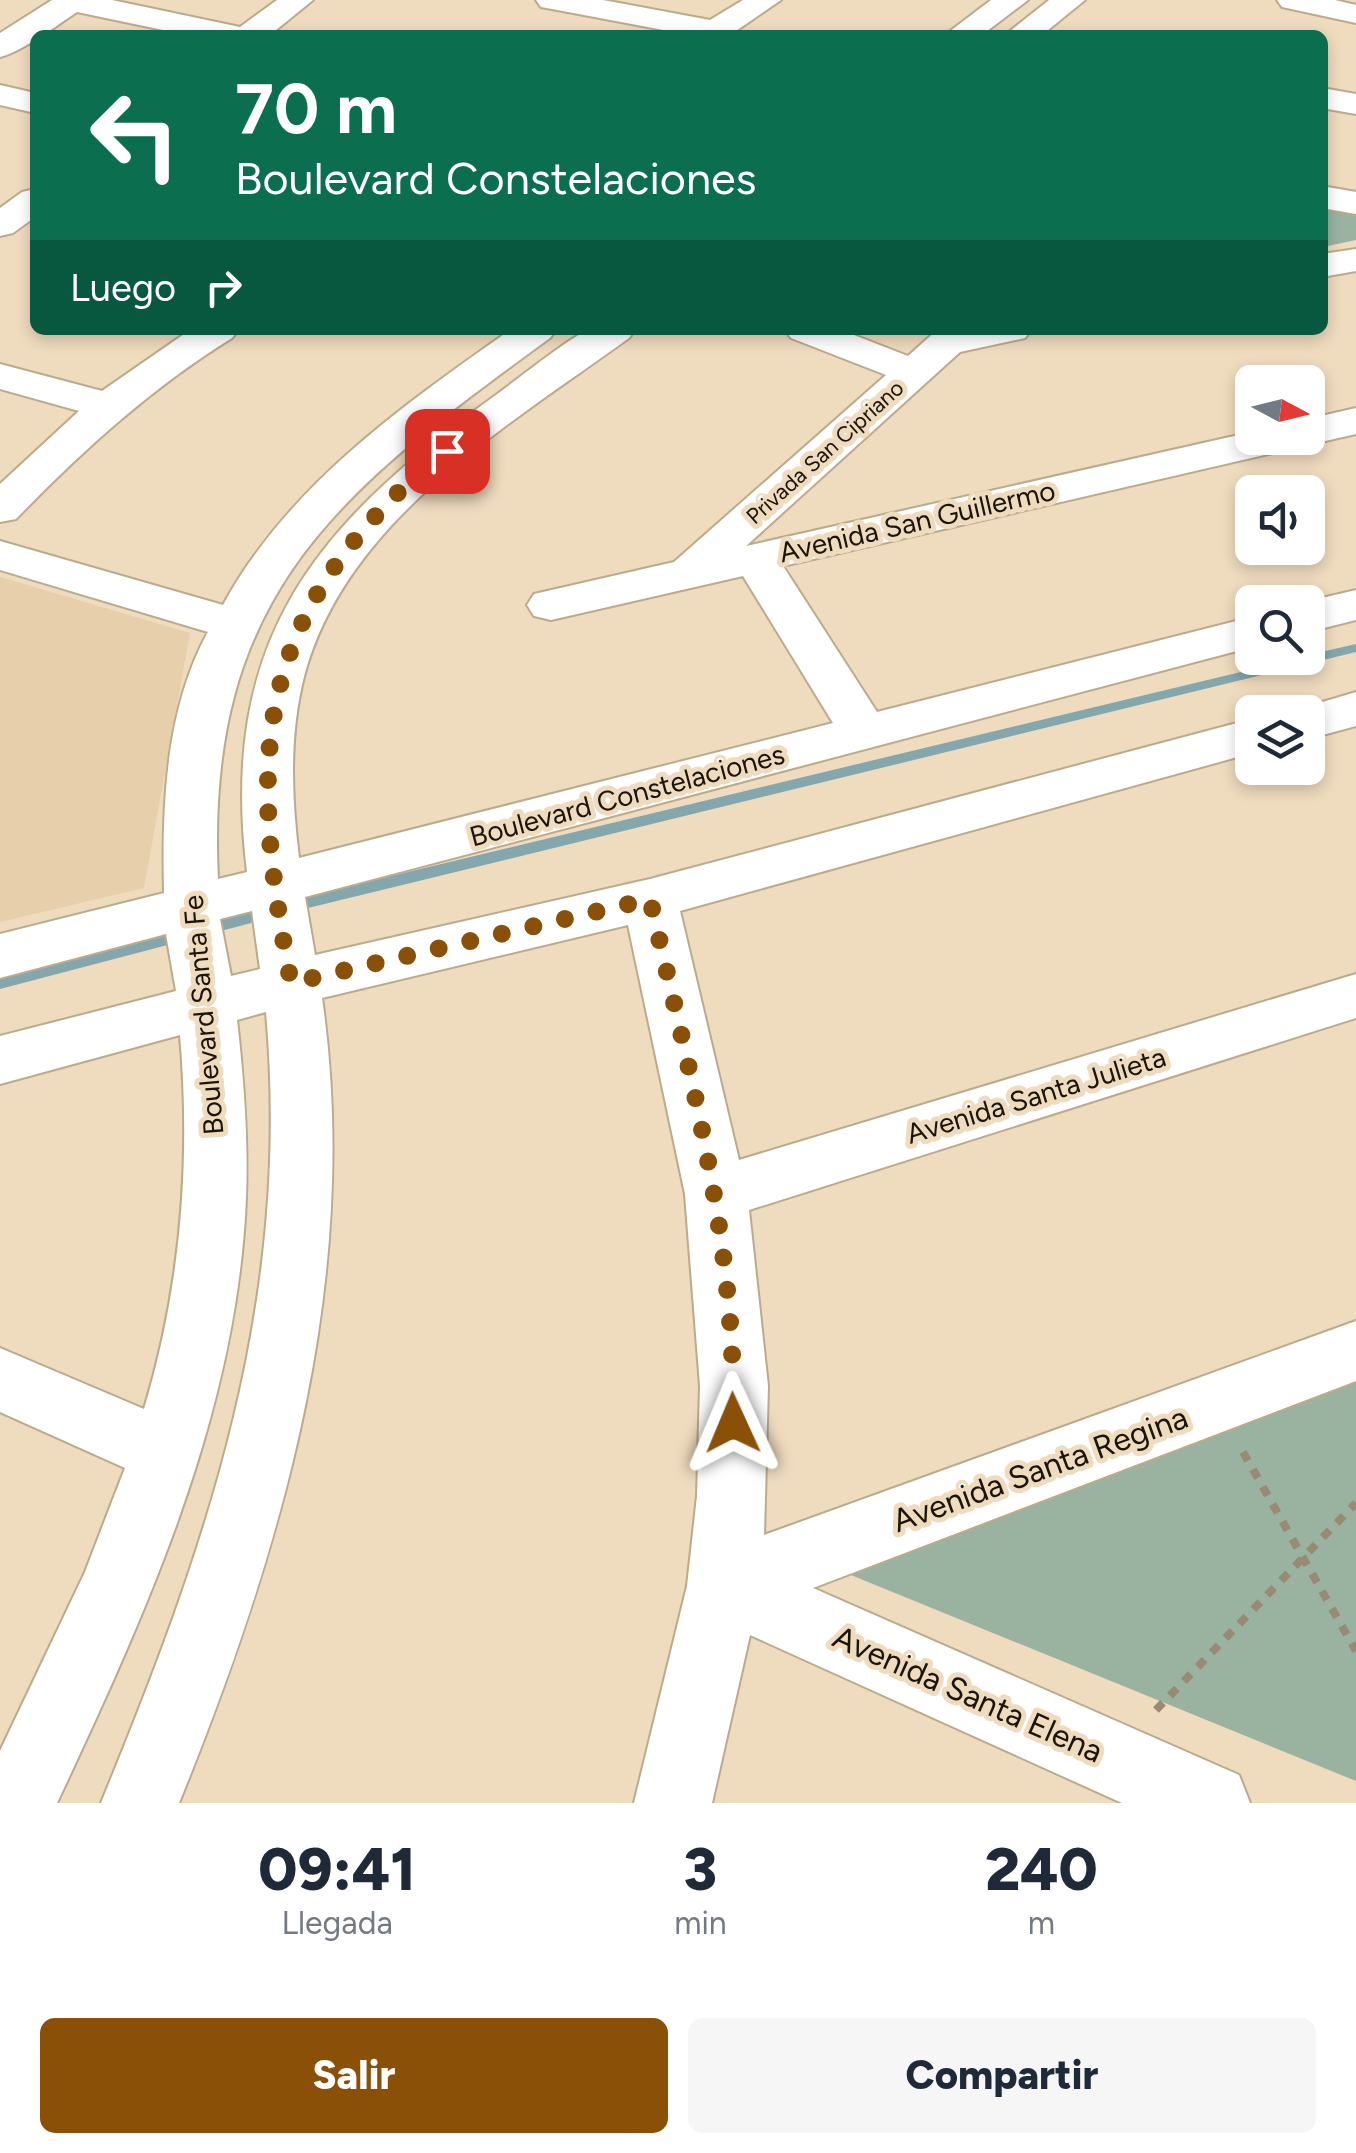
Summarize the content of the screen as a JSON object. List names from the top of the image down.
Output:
{
  "streets": {
    "street": [
      "Privada San Cipriano",
      "Avenida San Guillermo",
      "Boulevard Constelaciones",
      "Boulevard Santa Fe",
      "Avenida Santa Julieta",
      "Avenida Santa Regina",
      "Avenida Santa Elena"
    ]
  },
  "crossings": [
    ["Privada San Cipriano", "Avenida San Guillermo"],
    ["Boulevard Constelaciones", "Boulevard Santa Fe"],
    ["Avenida Santa Regina", "Avenida Santa Elena"]
  ],
  "north": "right",
  "page": {
    "turn": ["70 m", "Boulevard Constelaciones"],
    "then": "Luego",
    "eta": [
      "09:41",
      "Llegada",
      "3",
      "min",
      "240",
      "m"
    ],
    "buttons": ["Salir", "Compartir"]
  }
}
